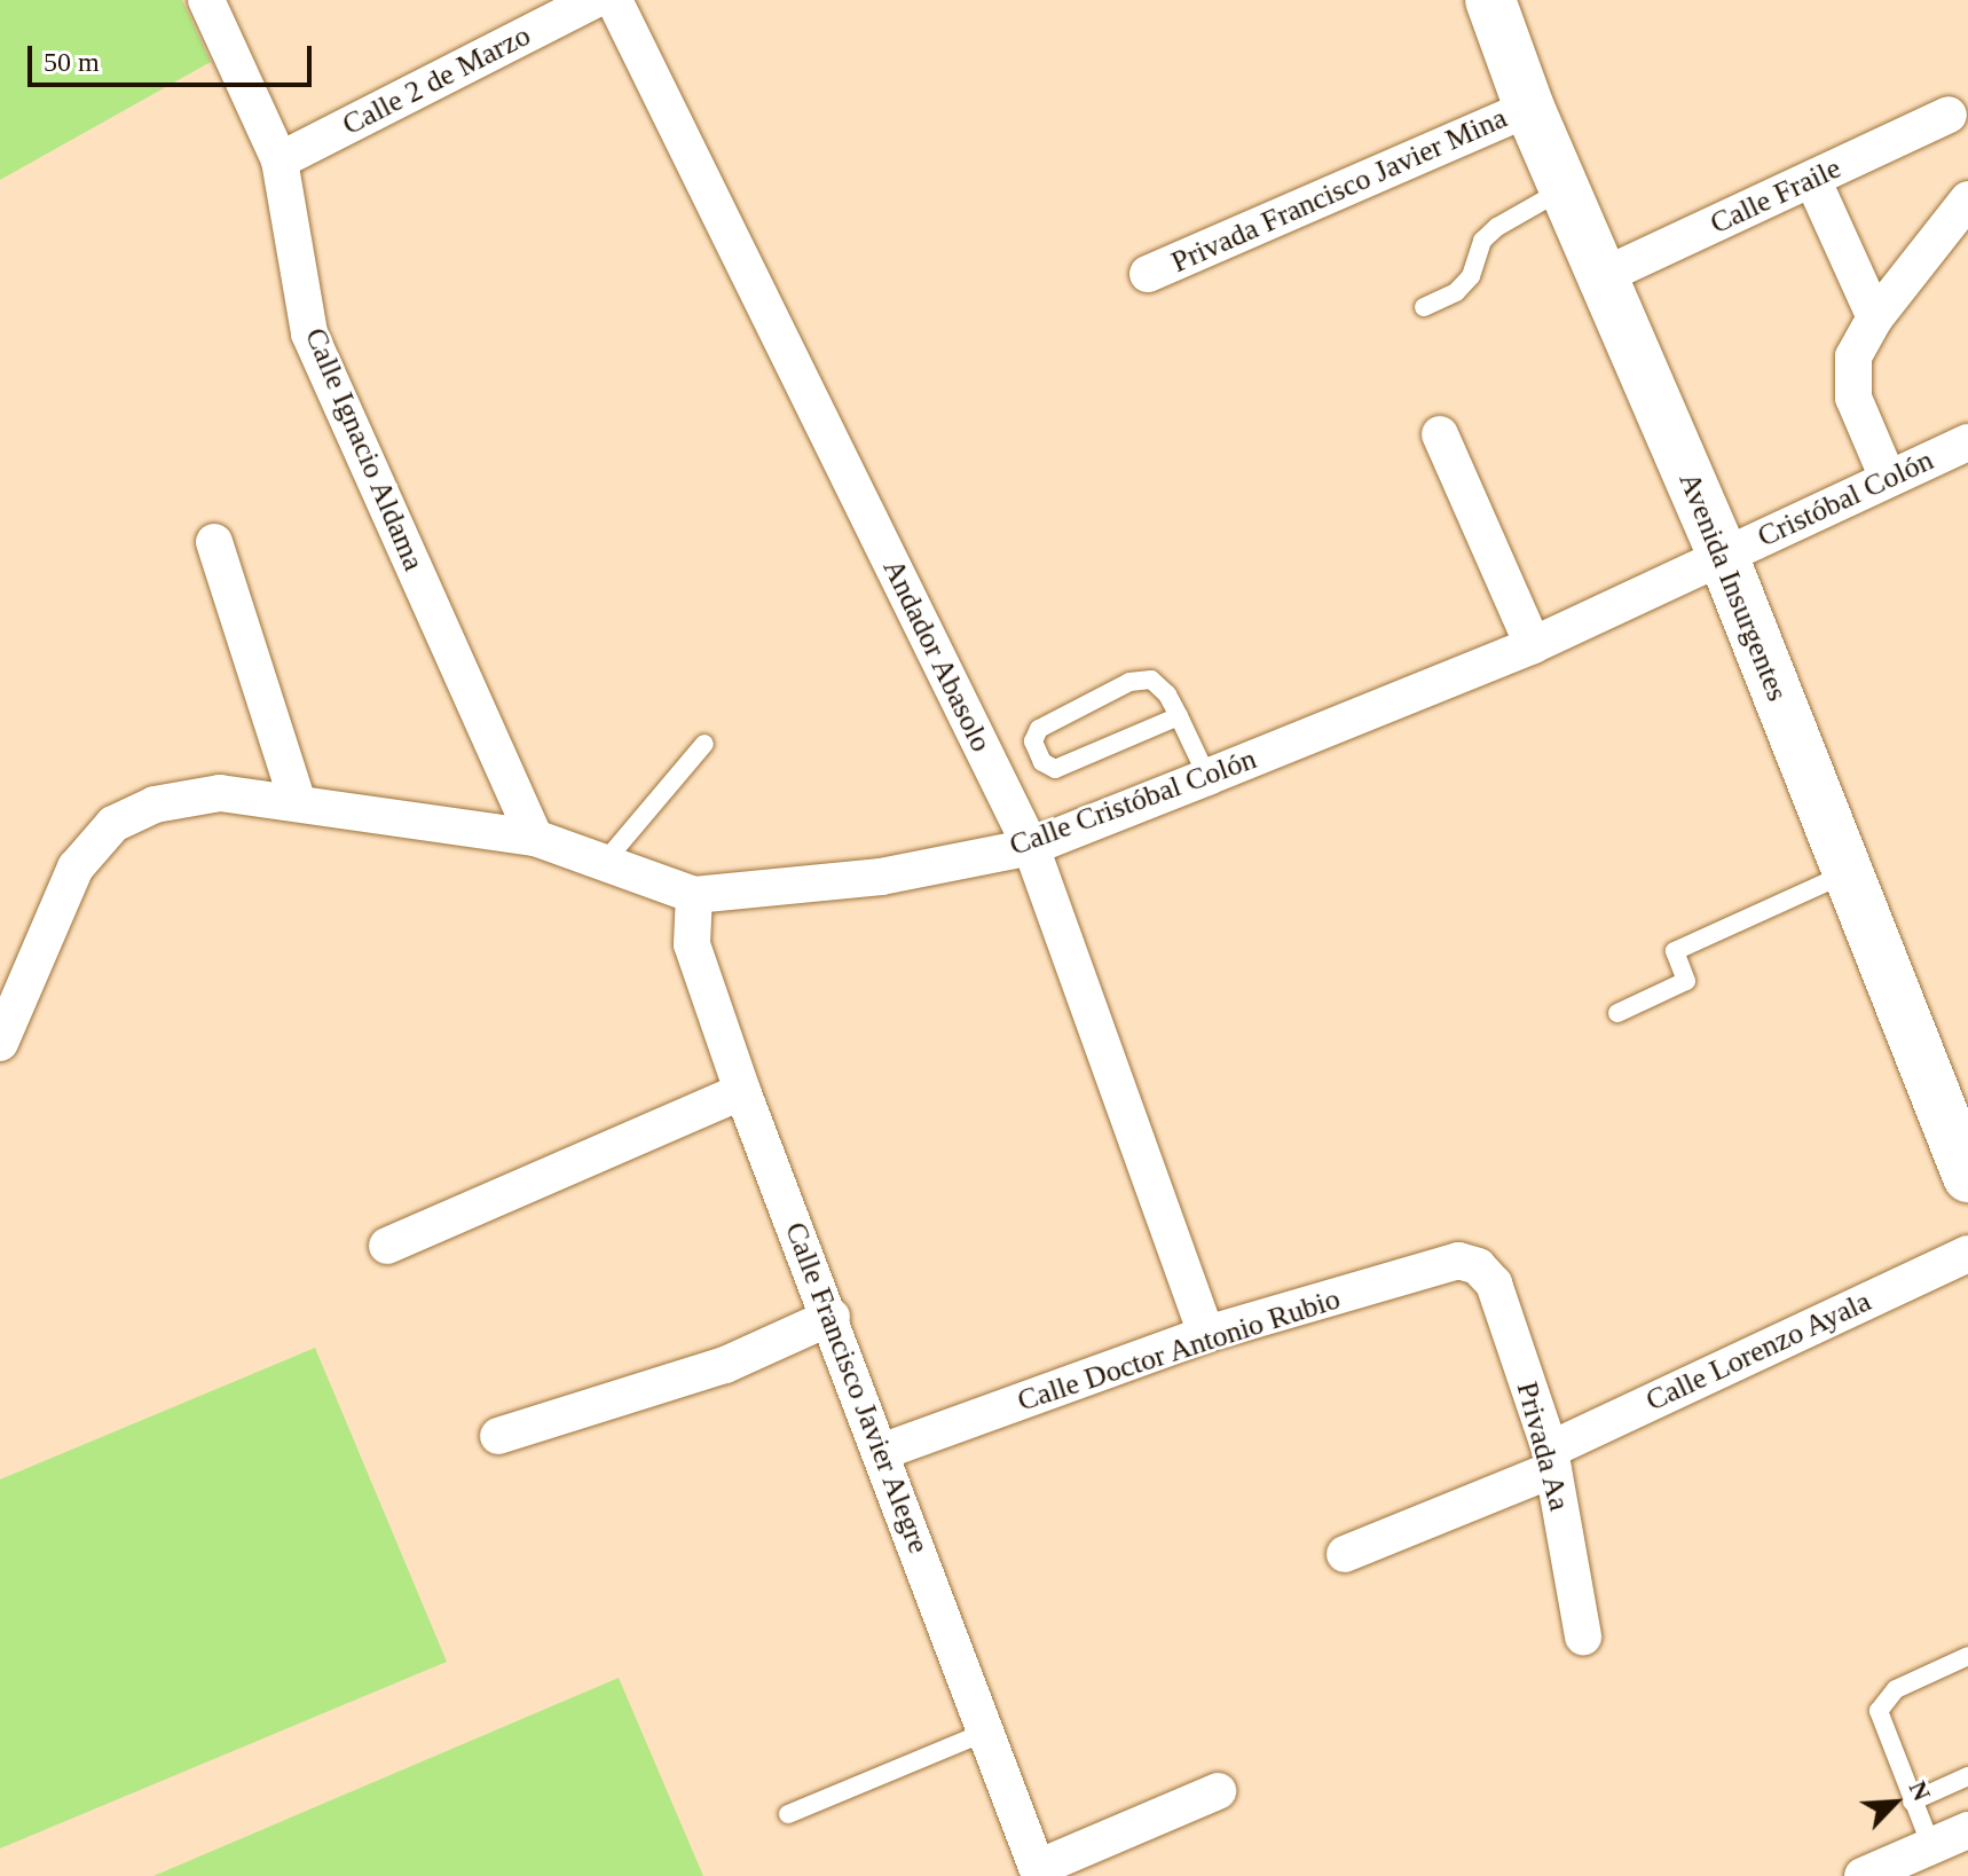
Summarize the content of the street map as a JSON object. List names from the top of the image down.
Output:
{
  "streets": {
    "main road": ["Avenida Insurgentes"],
    "street": [
      "Calle 2 de Marzo",
      "Privada Francisco Javier Mina",
      "Calle Fraile",
      "Calle Ignacio Aldama",
      "Cristóbal Colón",
      "Andador Abasolo",
      "Calle Cristóbal Colón",
      "Calle Doctor Antonio Rubio",
      "Calle Lorenzo Ayala",
      "Calle Francisco Javier Alegre",
      "Privada Aa"
    ]
  },
  "crossings": [
    ["Calle 2 de Marzo", "Calle Ignacio Aldama"],
    ["Privada Francisco Javier Mina", "Avenida Insurgentes"],
    ["Calle Fraile", "Avenida Insurgentes"],
    ["Calle Ignacio Aldama", "Calle Cristóbal Colón"],
    ["Cristóbal Colón", "Avenida Insurgentes"],
    ["Cristóbal Colón", "Calle Cristóbal Colón"],
    ["Avenida Insurgentes", "Calle Cristóbal Colón"],
    ["Andador Abasolo", "Calle Cristóbal Colón"],
    ["Andador Abasolo", "Calle Doctor Antonio Rubio"],
    ["Calle Cristóbal Colón", "Calle Francisco Javier Alegre"],
    ["Calle Doctor Antonio Rubio", "Calle Francisco Javier Alegre"],
    ["Calle Doctor Antonio Rubio", "Privada Aa"],
    ["Calle Lorenzo Ayala", "Privada Aa"]
  ],
  "scale_bar": "50 m",
  "north": "top right"
}
